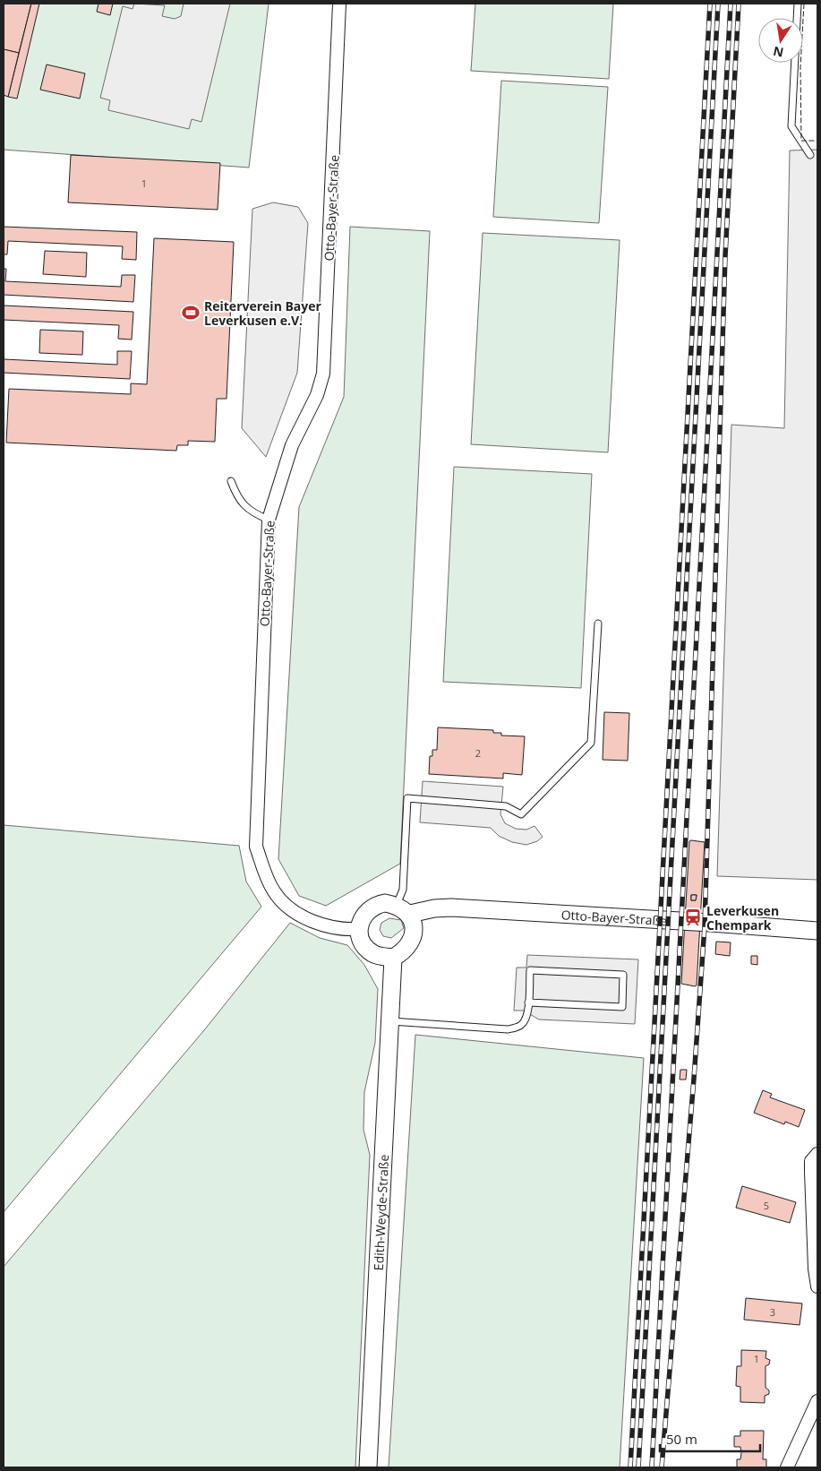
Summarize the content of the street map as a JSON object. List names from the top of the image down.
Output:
{
  "streets": {
    "street": ["Otto-Bayer-Straße", "Edith-Weyde-Straße"]
  },
  "crossings": [
    ["Otto-Bayer-Straße", "Edith-Weyde-Straße"]
  ],
  "places": {
    "sports": ["Reiterverein Bayer Leverkusen e.V."],
    "station": ["Leverkusen Chempark"]
  },
  "house_numbers": [
    "1",
    "2",
    "5",
    "3",
    "1"
  ],
  "scale_bar": "50 m",
  "north": "bottom"
}
